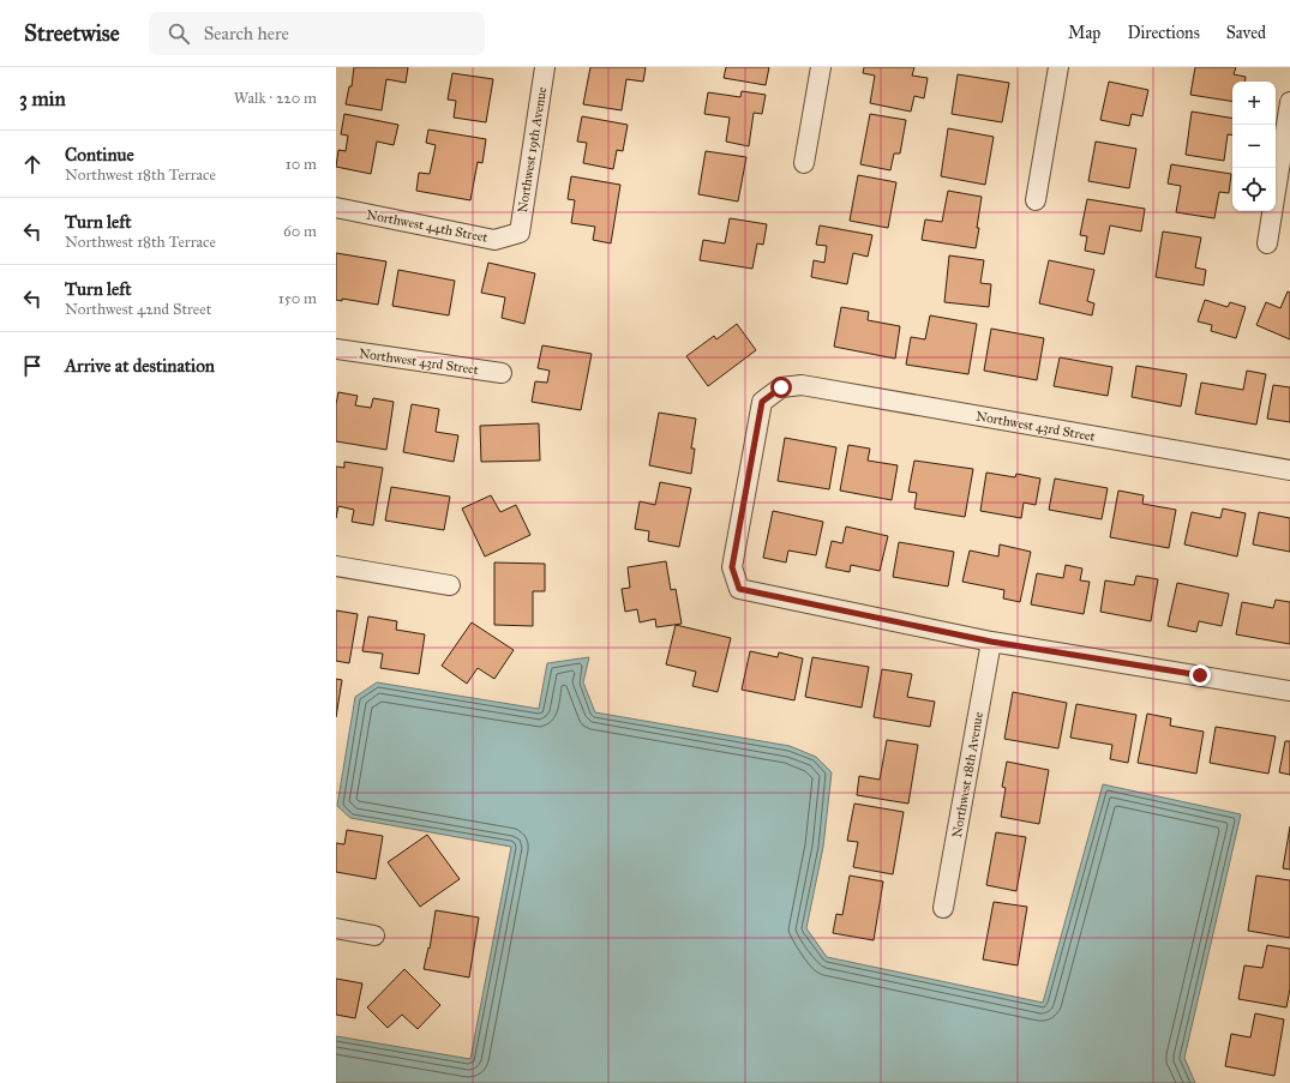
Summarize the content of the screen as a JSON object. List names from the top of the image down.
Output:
{
  "streets": {
    "street": [
      "Northwest 19th Avenue",
      "Northwest 44th Street",
      "Northwest 43rd Street",
      "Northwest 18th Avenue"
    ]
  },
  "crossings": [
    ["Northwest 19th Avenue", "Northwest 44th Street"],
    ["Northwest 43rd Street", "Northwest 18th Avenue"]
  ],
  "page": {
    "header": "Streetwise",
    "search": "Search here",
    "nav": ["Map", "Directions", "Saved"],
    "heading": ["3 min", "Walk · 220 m"],
    "map_buttons": ["+", "−"],
    "list": [
      ["Continue", "Northwest 18th Terrace", "10 m"],
      ["Turn left", "Northwest 18th Terrace", "60 m"],
      ["Turn left", "Northwest 42nd Street", "150 m"],
      "Arrive at destination"
    ]
  }
}
